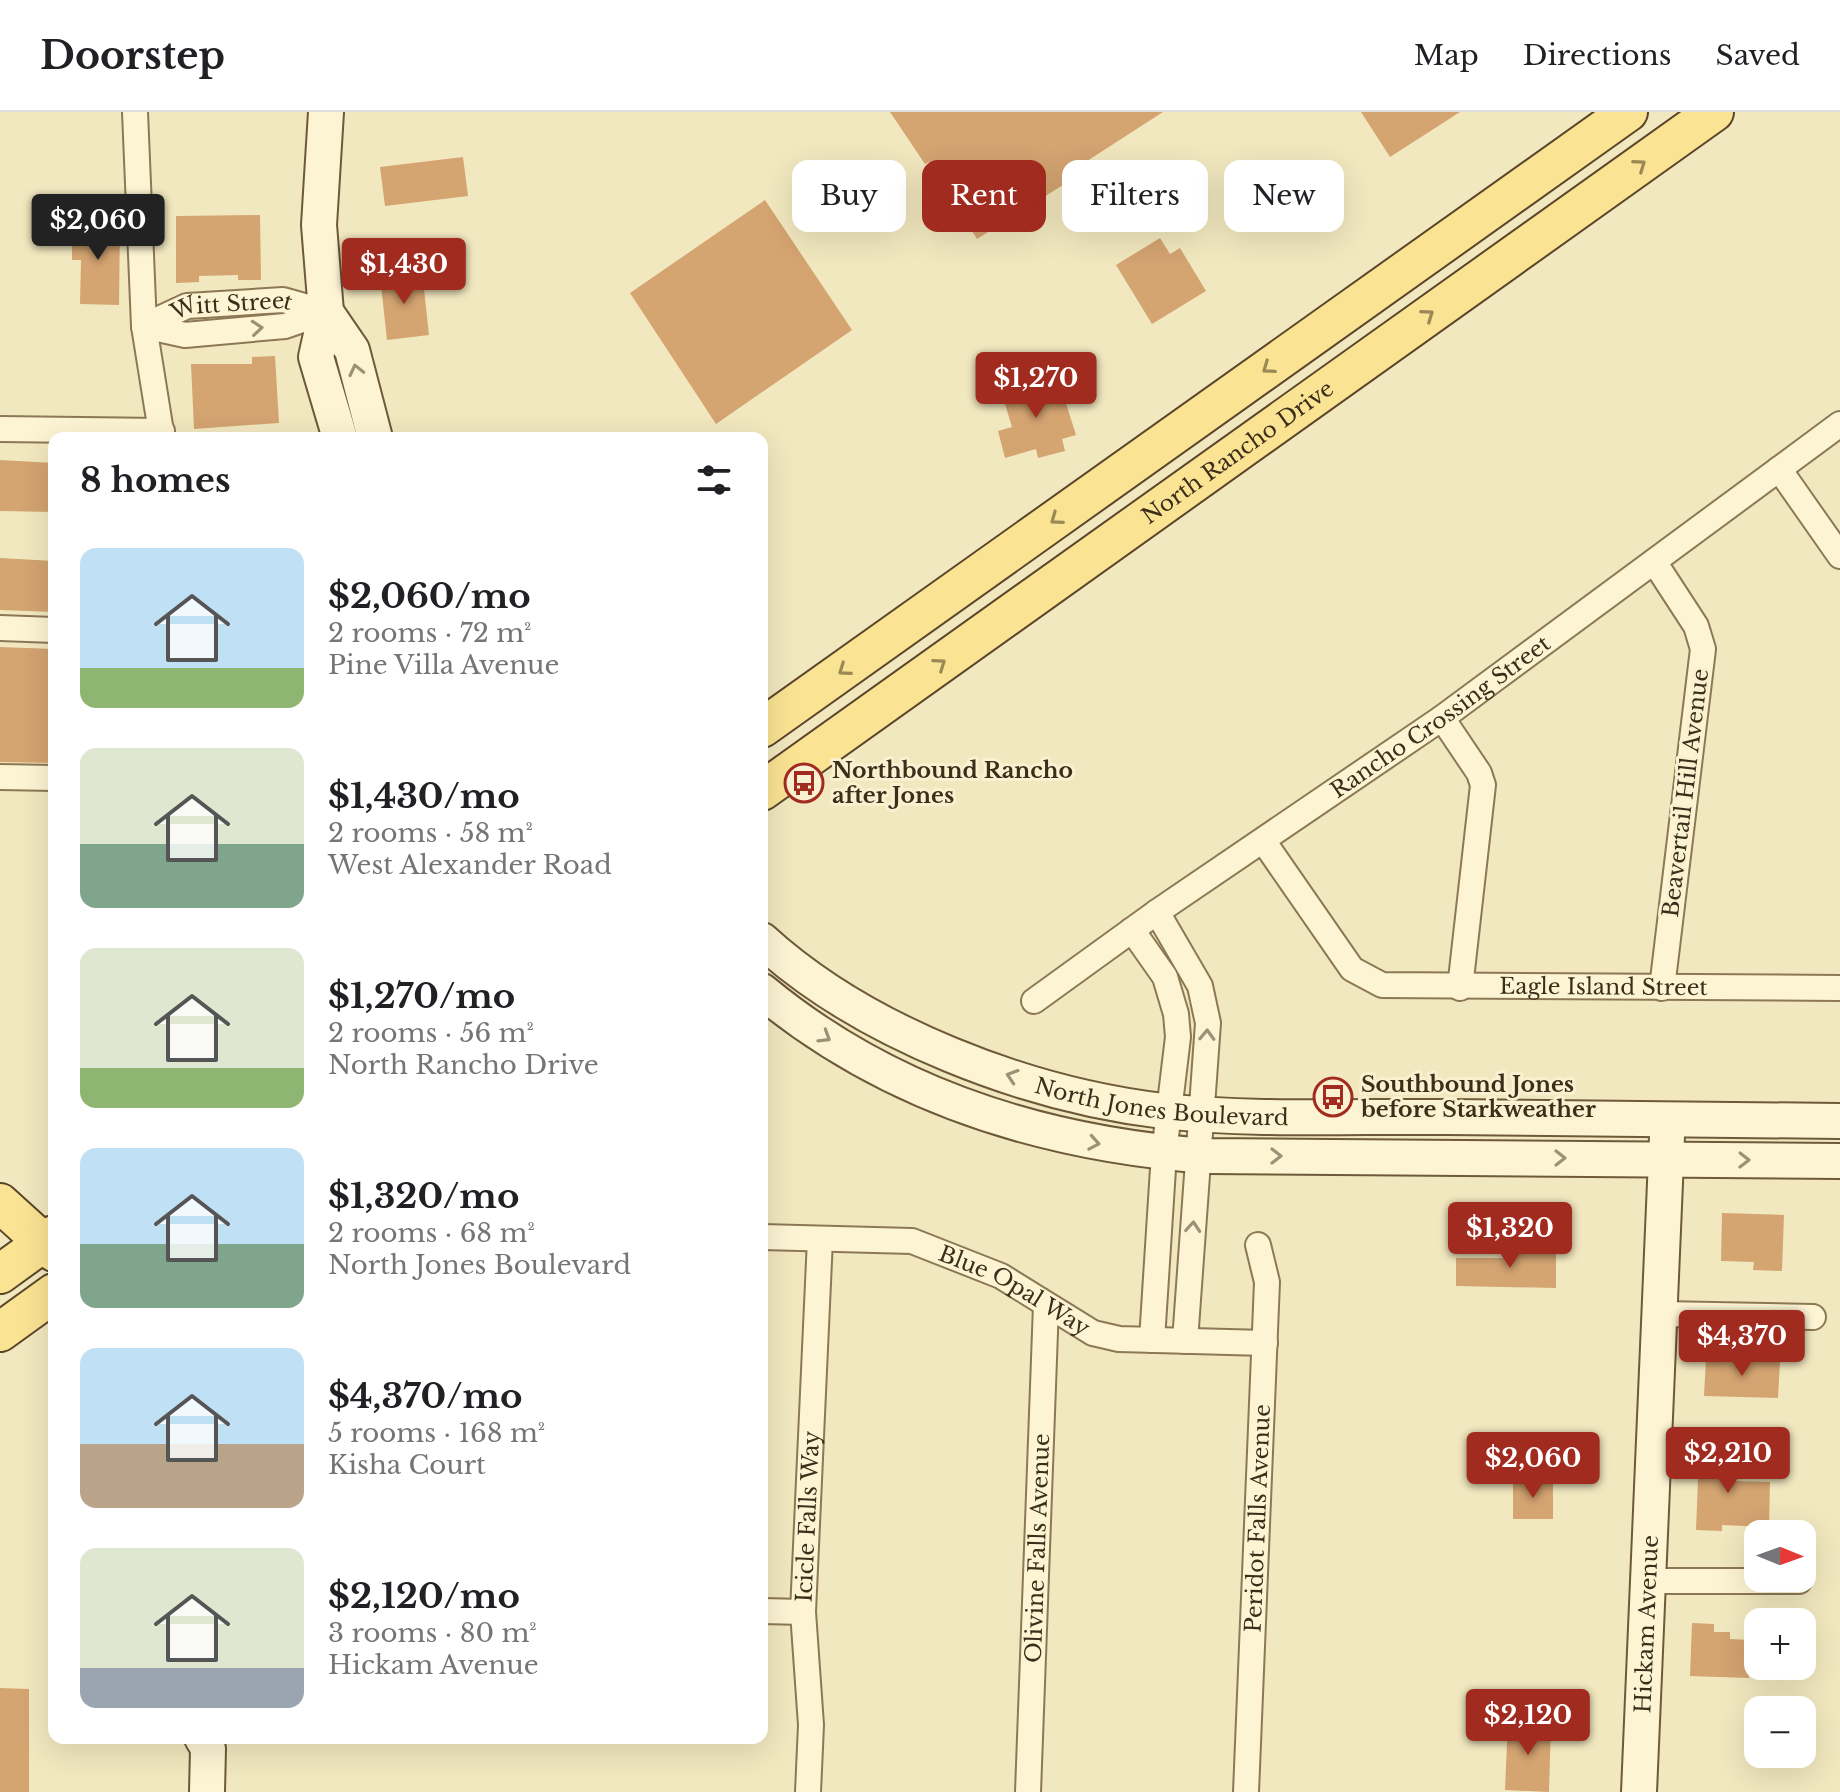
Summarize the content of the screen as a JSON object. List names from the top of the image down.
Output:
{
  "streets": {
    "main road": ["North Rancho Drive", "North Jones Boulevard", "Hickam Avenue"],
    "street": [
      "Witt Street",
      "Rancho Crossing Street",
      "Beavertail Hill Avenue",
      "Eagle Island Street",
      "Blue Opal Way",
      "Icicle Falls Way",
      "Peridot Falls Avenue",
      "Olivine Falls Avenue"
    ]
  },
  "crossings": [
    ["Rancho Crossing Street", "Beavertail Hill Avenue"],
    ["Rancho Crossing Street", "Eagle Island Street"],
    ["Beavertail Hill Avenue", "Eagle Island Street"],
    ["North Jones Boulevard", "Hickam Avenue"],
    ["Blue Opal Way", "Icicle Falls Way"],
    ["Blue Opal Way", "Peridot Falls Avenue"],
    ["Blue Opal Way", "Olivine Falls Avenue"]
  ],
  "places": {
    "bus stop": ["Northbound Rancho after Jones", "Southbound Jones before Starkweather"]
  },
  "north": "right",
  "page": {
    "header": "Doorstep",
    "nav": ["Map", "Directions", "Saved"],
    "chip": [
      "Buy",
      "Rent",
      "Filters",
      "New"
    ],
    "price": [
      "$2,060",
      "$1,430",
      "$1,270",
      "$1,320",
      "$4,370",
      "$2,210",
      "$2,060",
      "$2,120"
    ],
    "heading": "8 homes",
    "list": [
      {
        "name": "$2,060/mo",
        "note": "2 rooms · 72 m² · Pine Villa Avenue"
      },
      {
        "name": "$1,430/mo",
        "note": "2 rooms · 58 m² · West Alexander Road"
      },
      {
        "name": "$1,270/mo",
        "note": "2 rooms · 56 m² · North Rancho Drive"
      },
      {
        "name": "$1,320/mo",
        "note": "2 rooms · 68 m² · North Jones Boulevard"
      },
      {
        "name": "$4,370/mo",
        "note": "5 rooms · 168 m² · Kisha Court"
      },
      {
        "name": "$2,120/mo",
        "note": "3 rooms · 80 m² · Hickam Avenue"
      }
    ],
    "map_buttons": ["+", "−"]
  }
}
